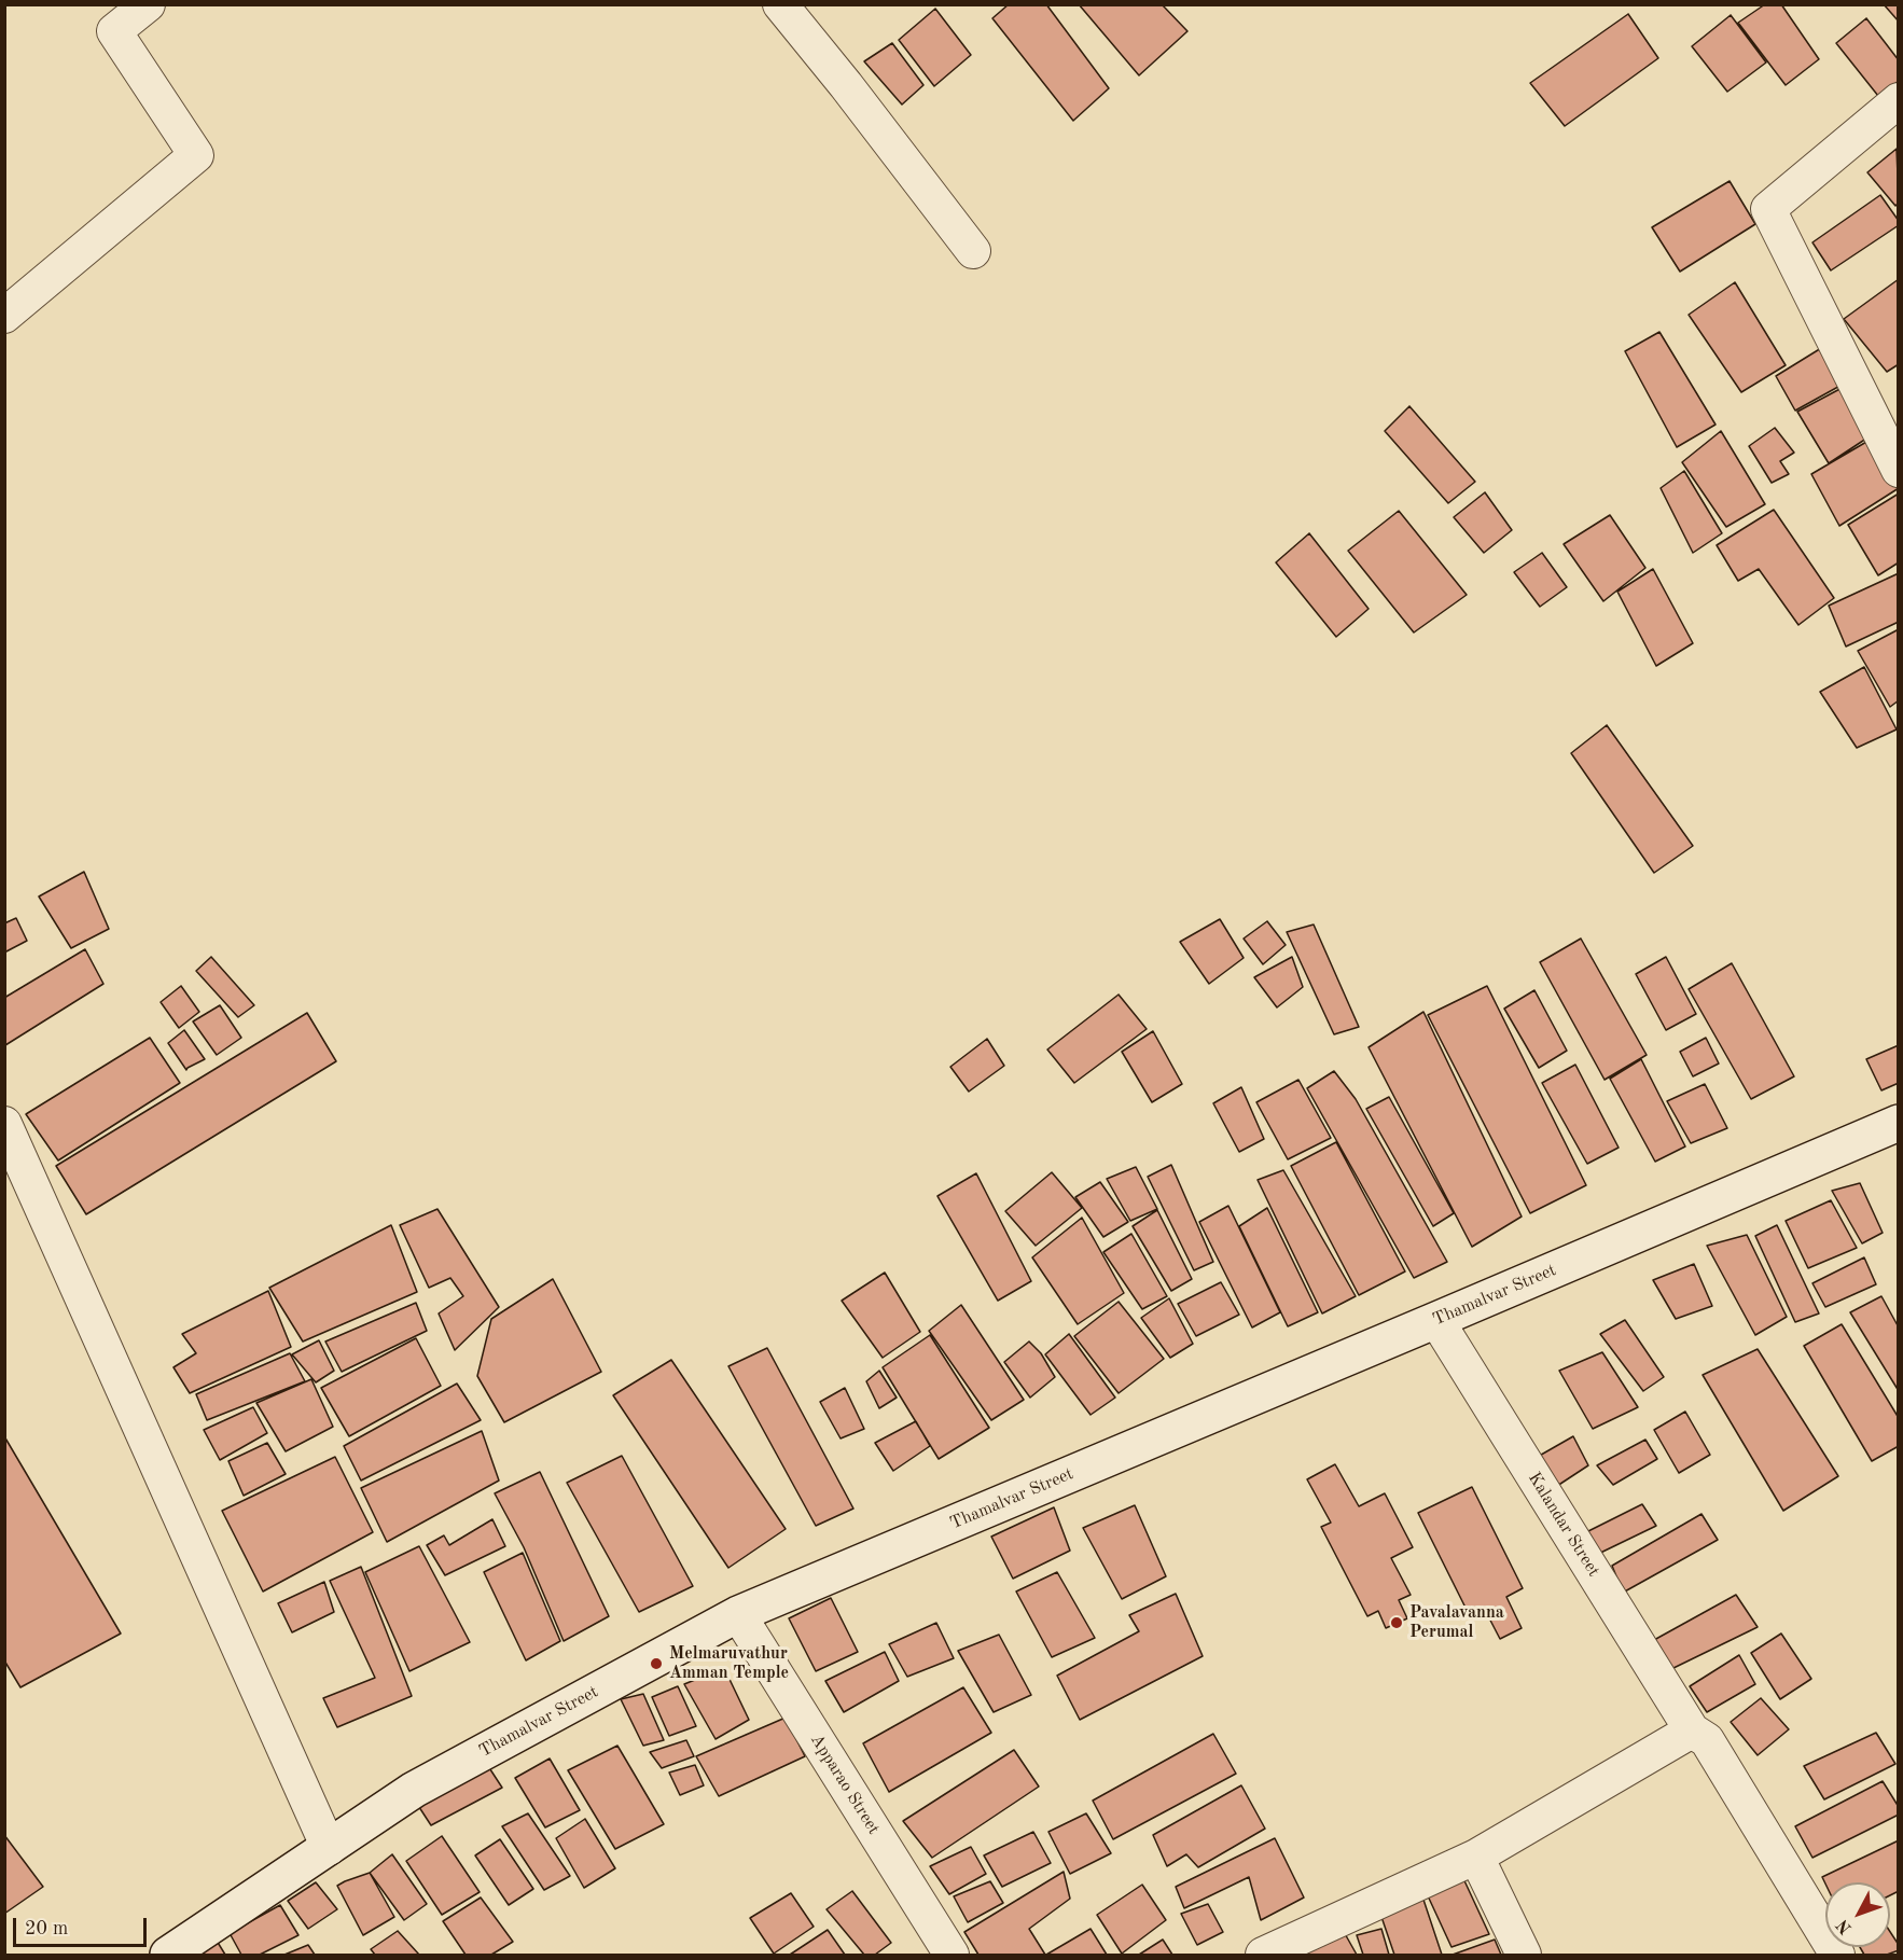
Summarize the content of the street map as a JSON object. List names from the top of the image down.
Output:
{
  "streets": {
    "street": ["Thamalvar Street", "Kalandar Street", "Apparao Street"]
  },
  "crossings": [
    ["Thamalvar Street", "Kalandar Street"],
    ["Thamalvar Street", "Apparao Street"]
  ],
  "places": ["Pavalavanna Perumal", "Melmaruvathur Amman Temple"],
  "scale_bar": "20 m",
  "north": "bottom left"
}
